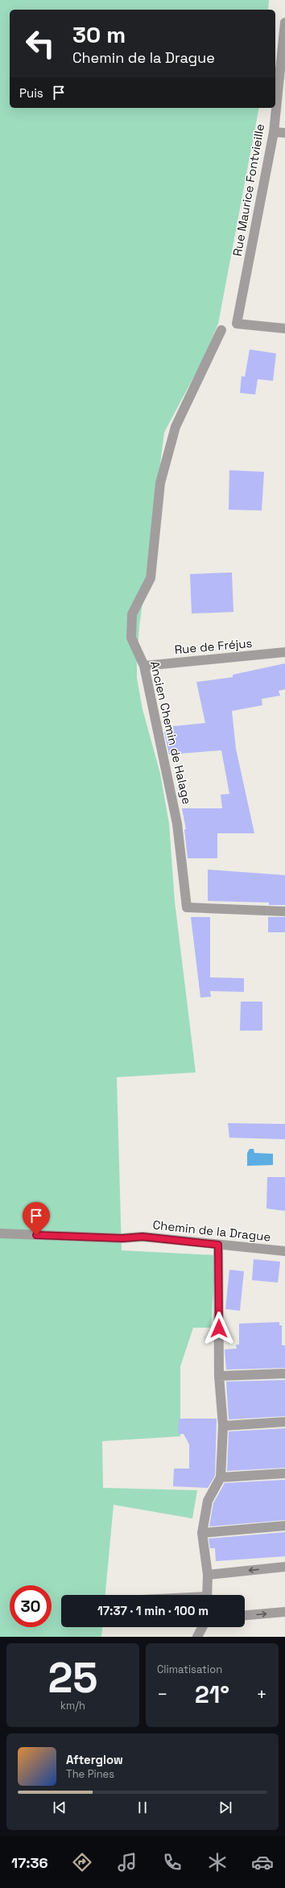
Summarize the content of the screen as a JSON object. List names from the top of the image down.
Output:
{
  "streets": {
    "street": [
      "Rue Maurice Fontvieille",
      "Rue de Fréjus",
      "Ancien Chemin de Halage",
      "Chemin de la Drague"
    ]
  },
  "crossings": [
    ["Rue de Fréjus", "Ancien Chemin de Halage"]
  ],
  "page": {
    "turn": ["30 m", "Chemin de la Drague"],
    "then": "Puis",
    "limit": "30",
    "trip": "17:37 · 1 min · 100 m",
    "tile": [
      ["25", "km/h"],
      "Climatisation"
    ],
    "heat": ["−", "21°", "+"],
    "song": ["Afterglow", "The Pines"],
    "tabs": "17:36"
  }
}
